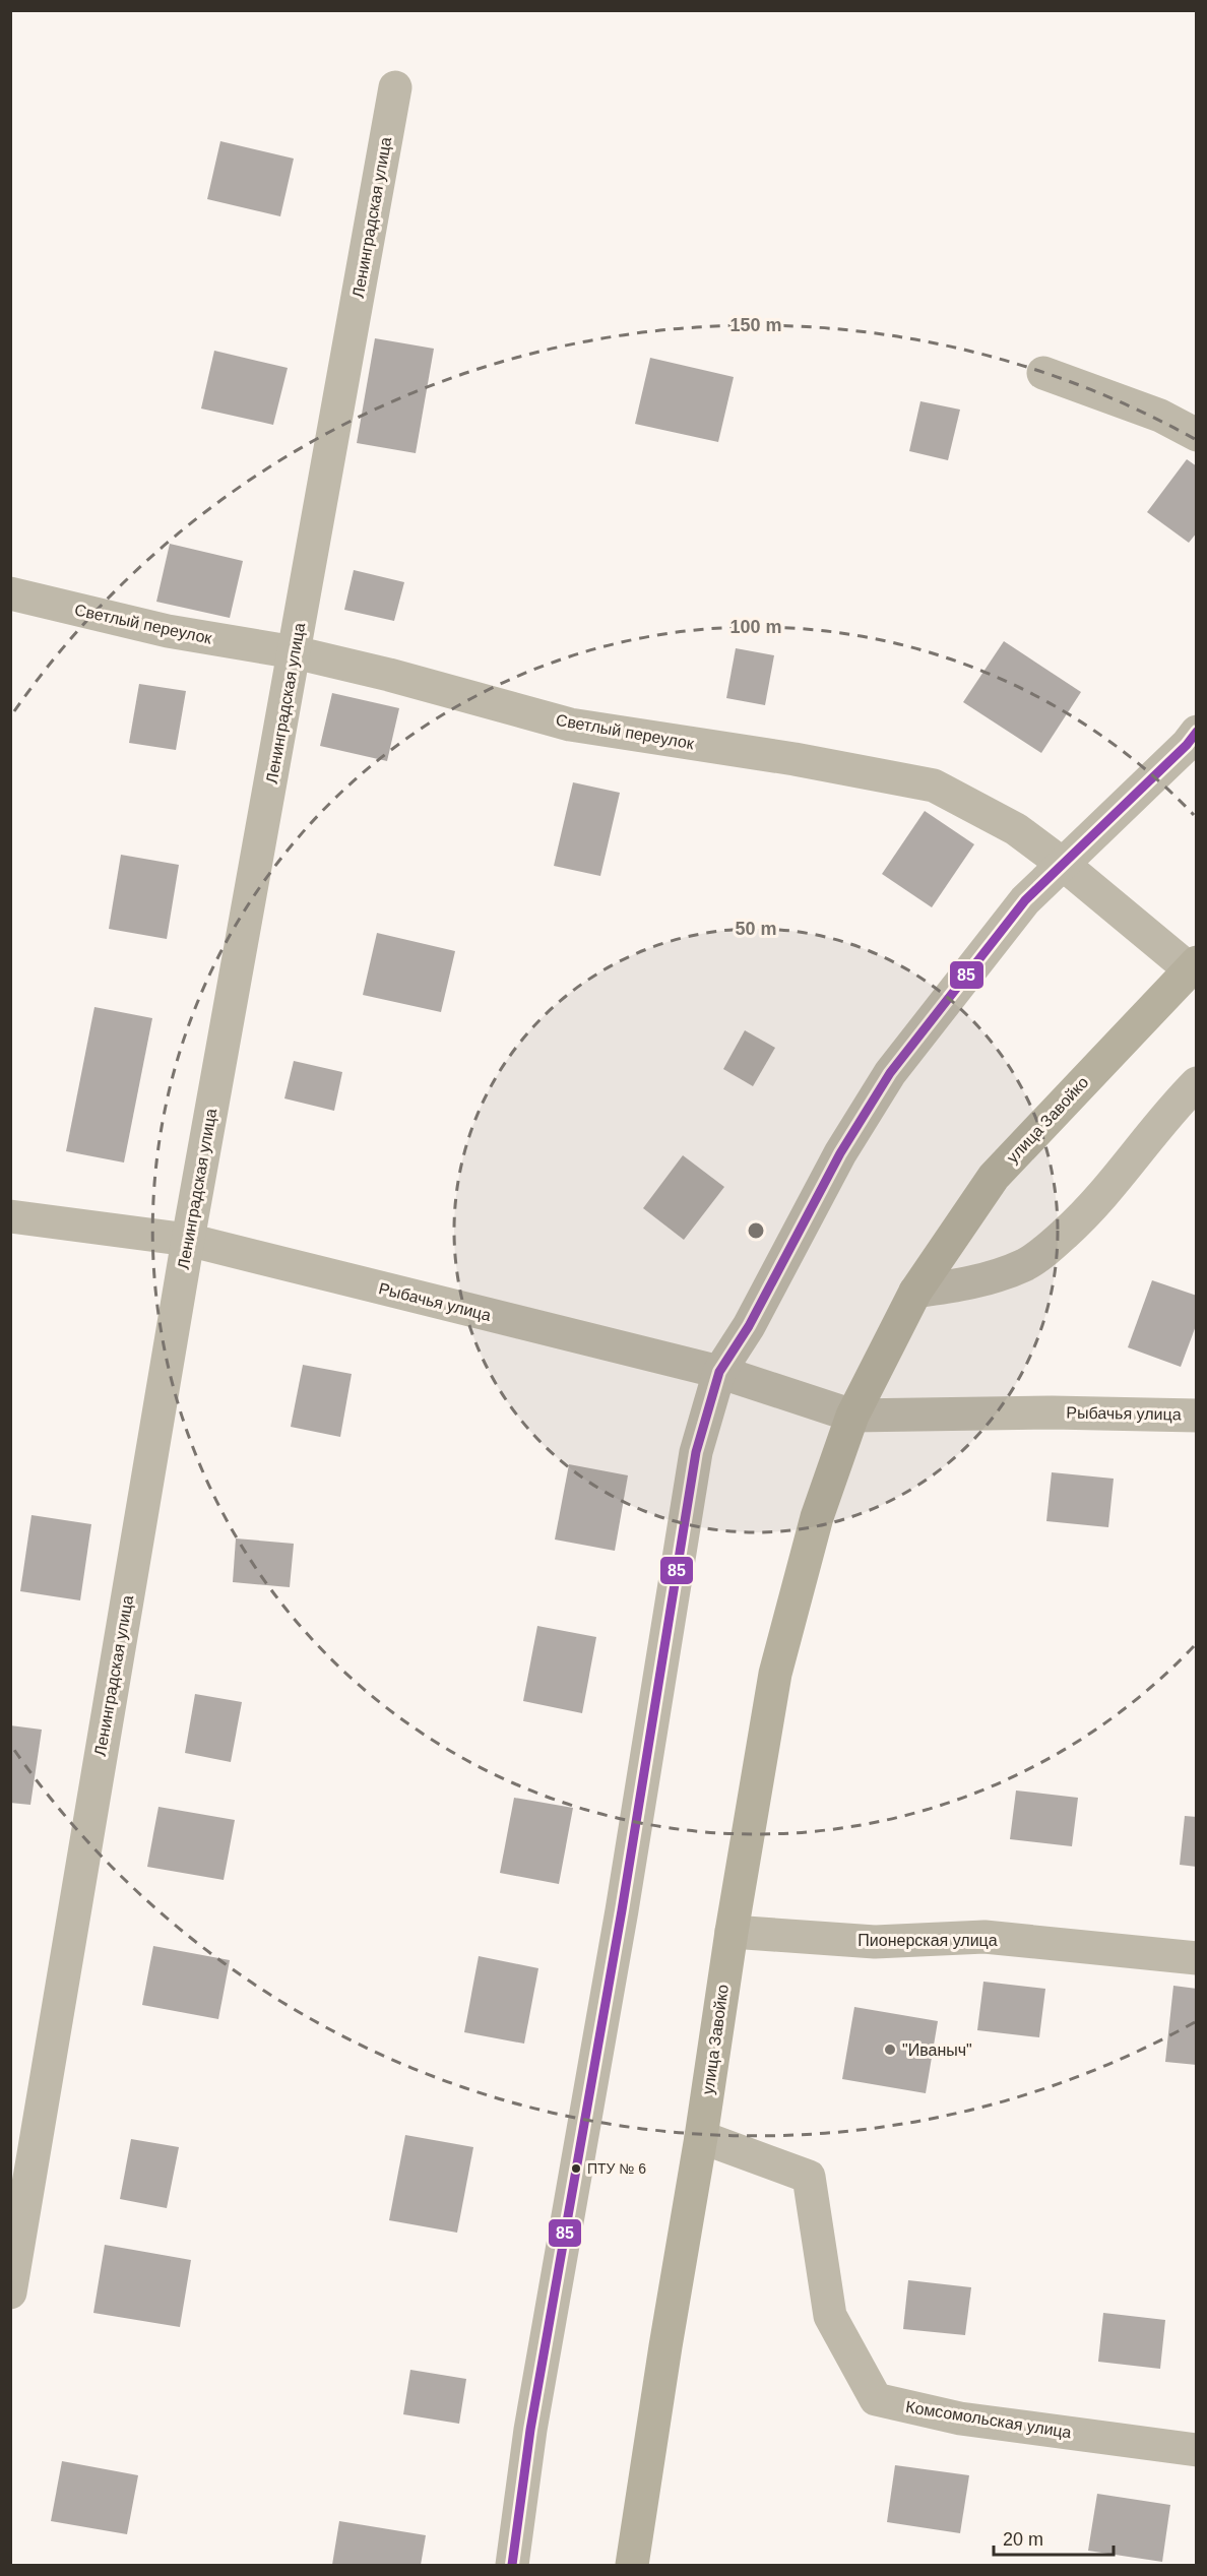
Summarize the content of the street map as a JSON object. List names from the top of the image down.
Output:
{
  "streets": {
    "main road": ["улица Завойко"],
    "street": [
      "Ленинградская улица",
      "Светлый переулок",
      "Рыбачья улица",
      "Пионерская улица",
      "Комсомольская улица"
    ]
  },
  "crossings": [
    ["Ленинградская улица", "Светлый переулок"],
    ["Ленинградская улица", "Рыбачья улица"],
    ["Светлый переулок", "улица Завойко"],
    ["улица Завойко", "Рыбачья улица"],
    ["улица Завойко", "Пионерская улица"],
    ["улица Завойко", "Комсомольская улица"]
  ],
  "places": ["\"Иваныч\"", "ПТУ № 6"],
  "lines": ["transit line 85"],
  "scale_bar": "20 m",
  "rings": ["150 m", "100 m", "50 m"]
}
